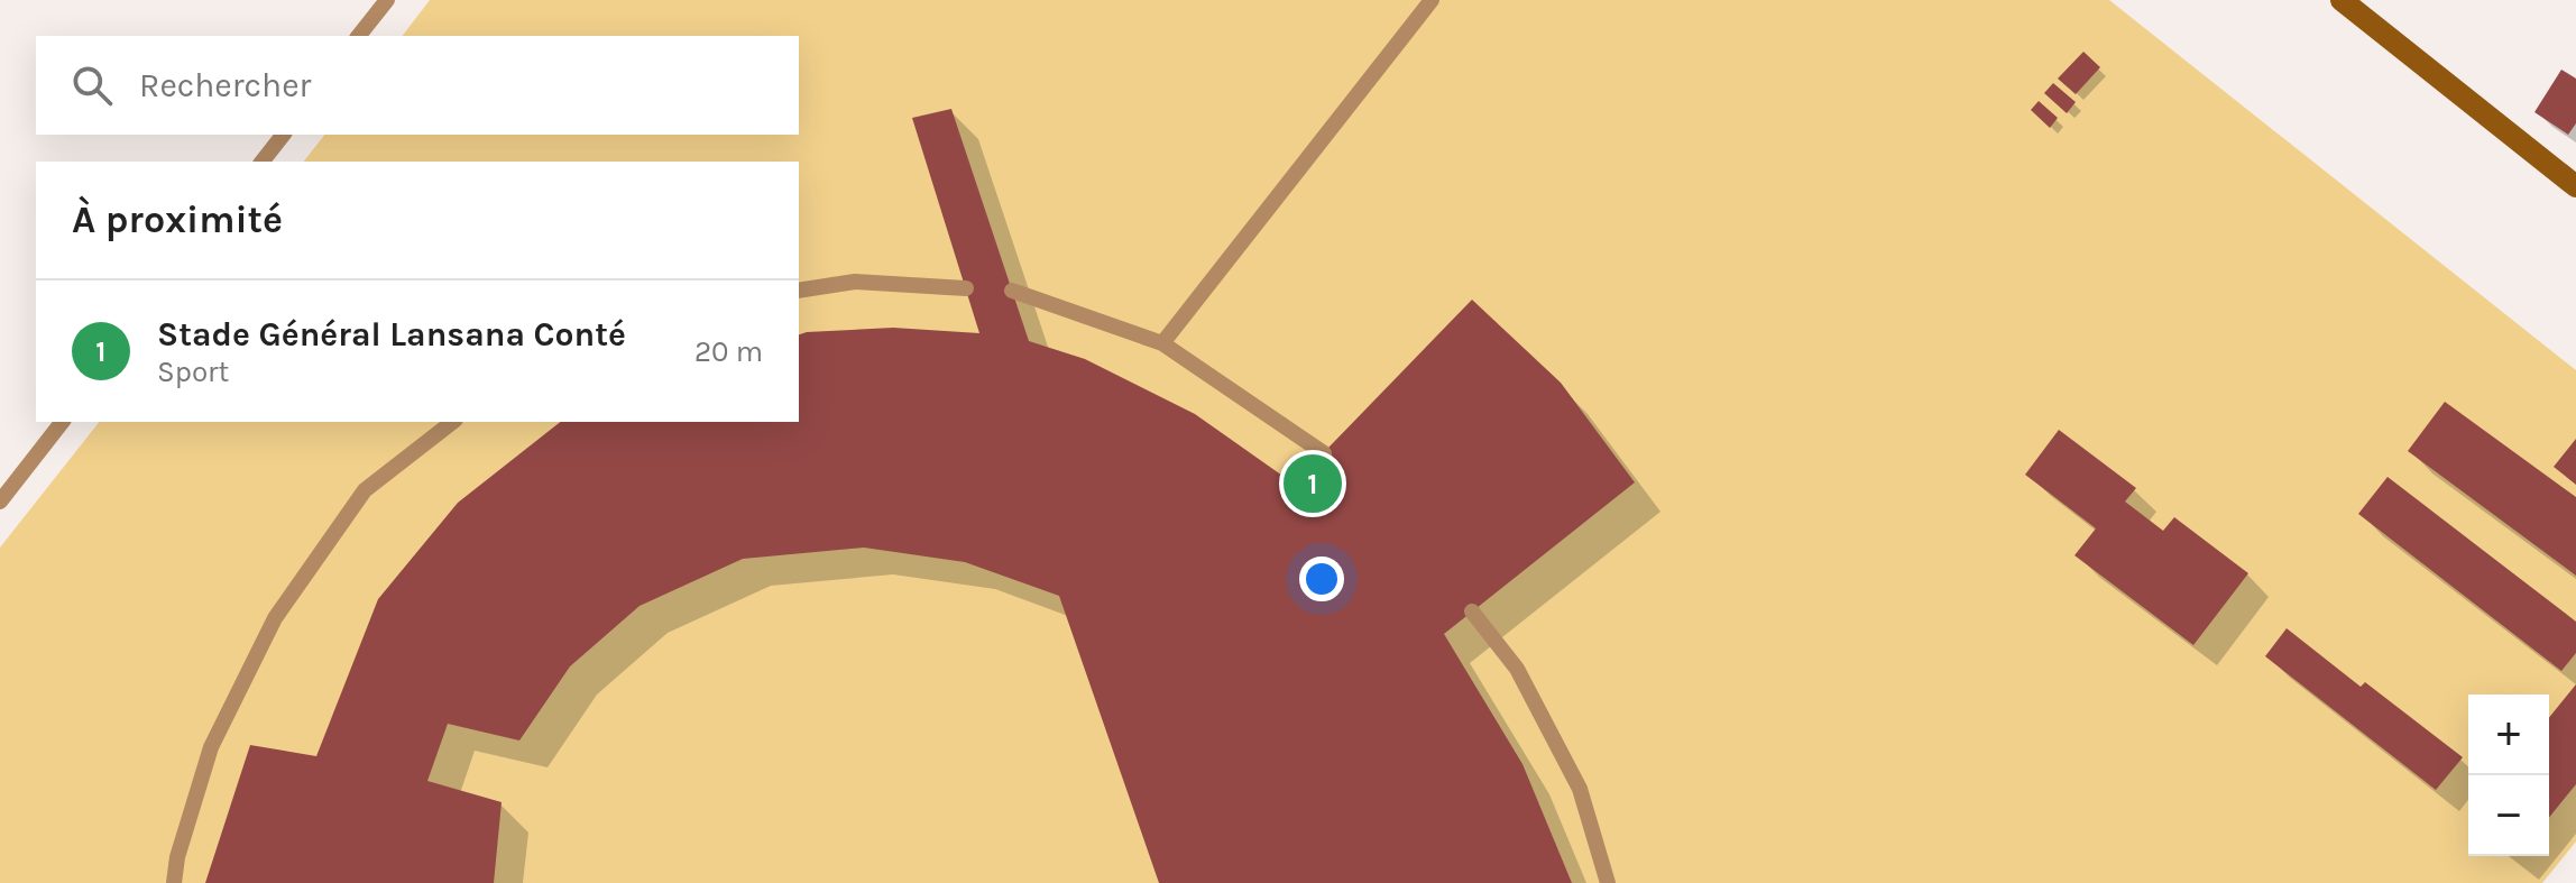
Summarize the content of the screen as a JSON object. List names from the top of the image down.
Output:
{
  "page": {
    "search": "Rechercher",
    "heading": "À proximité",
    "list": [
      {
        "mark": "1",
        "name": "Stade Général Lansana Conté",
        "note": "Sport",
        "value": "20 m"
      }
    ],
    "pins": "1",
    "map_buttons": ["+", "−"]
  }
}
